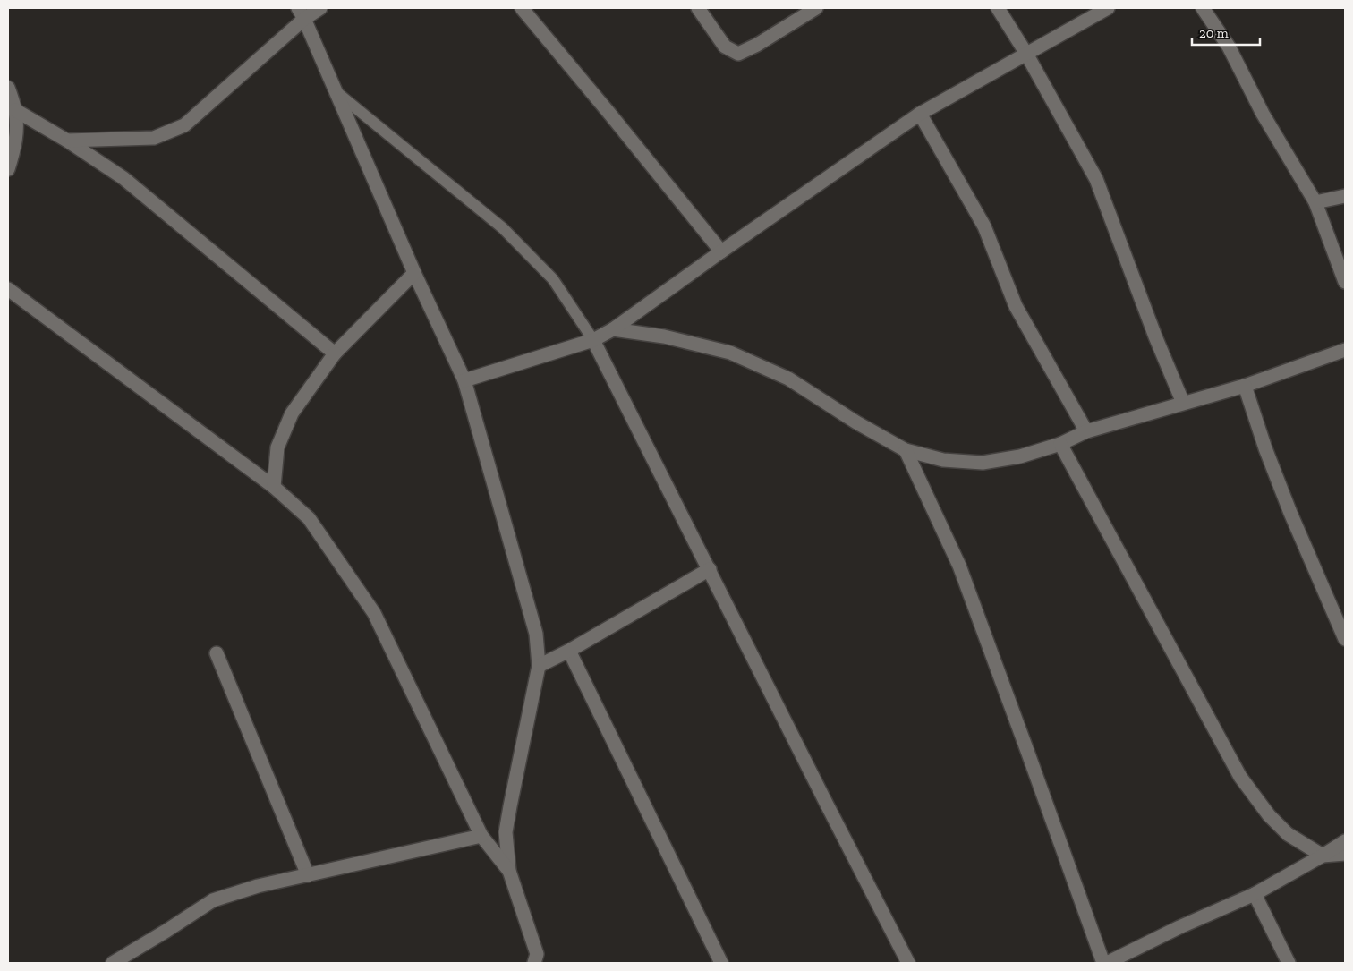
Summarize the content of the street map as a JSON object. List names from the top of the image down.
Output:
{
  "scale_bar": "20 m"
}
